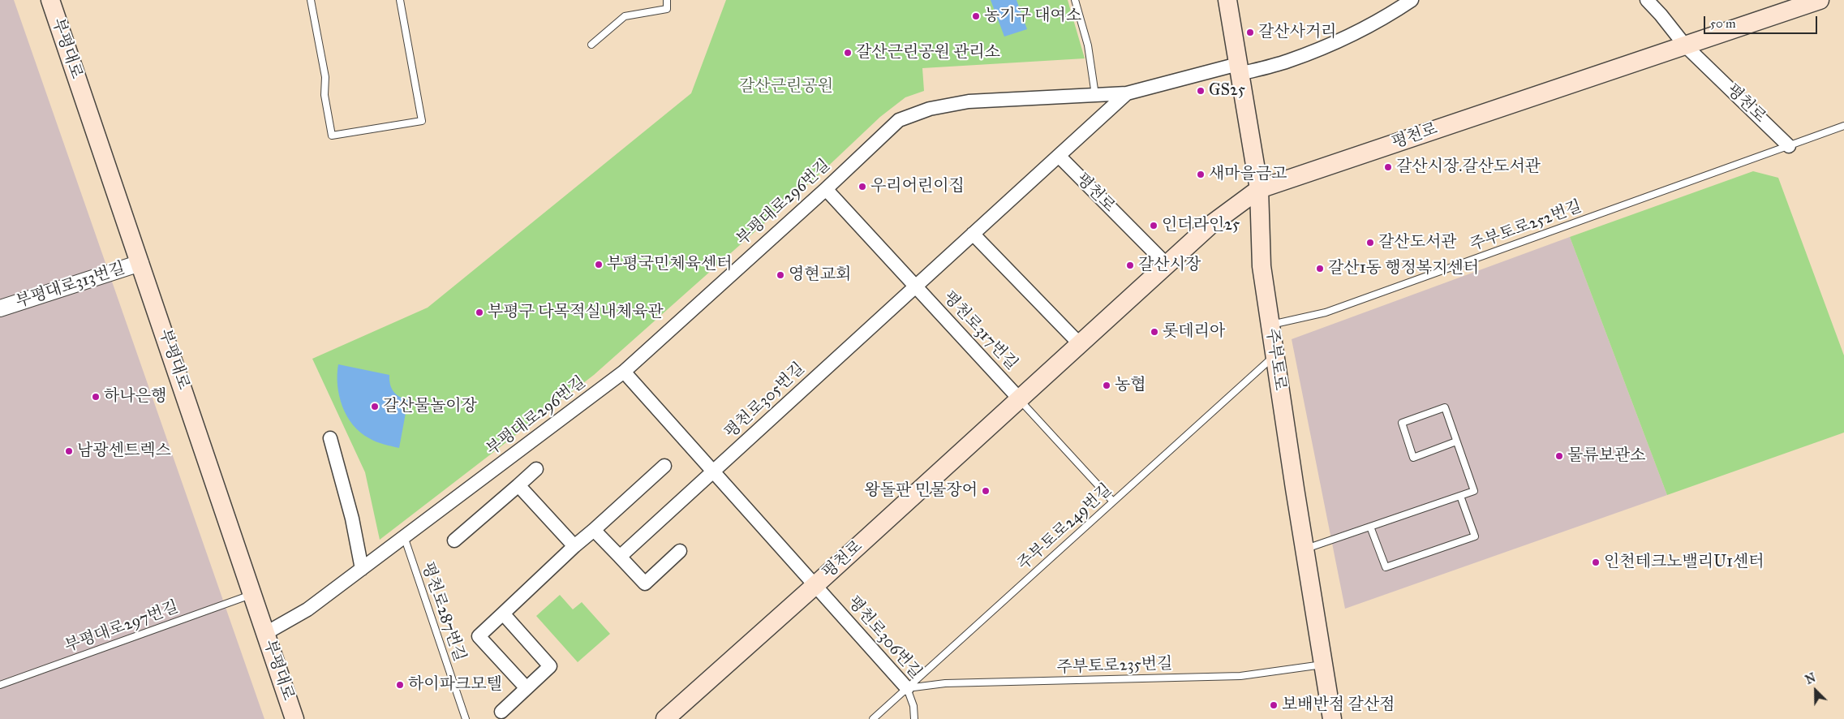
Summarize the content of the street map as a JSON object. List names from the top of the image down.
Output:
{
  "streets": {
    "main road": ["부평대로", "평천로", "주부토로"],
    "street": [
      "부평대로296번길",
      "부평대로313번길",
      "평천로317번길",
      "평천로305번길",
      "평천로306번길"
    ],
    "lane": [
      "주부토로252번길",
      "주부토로249번길",
      "평천로287번길",
      "부평대로297번길",
      "주부토로235번길"
    ]
  },
  "crossings": [
    ["부평대로", "부평대로296번길"],
    ["부평대로", "부평대로313번길"],
    ["부평대로", "부평대로297번길"],
    ["평천로", "부평대로296번길"],
    ["평천로", "주부토로252번길"],
    ["평천로", "평천로317번길"],
    ["평천로", "주부토로"],
    ["평천로", "평천로306번길"],
    ["부평대로296번길", "평천로317번길"],
    ["부평대로296번길", "주부토로"],
    ["부평대로296번길", "평천로287번길"],
    ["주부토로252번길", "주부토로"],
    ["평천로317번길", "평천로305번길"],
    ["주부토로", "주부토로249번길"],
    ["주부토로", "주부토로235번길"],
    ["주부토로249번길", "평천로306번길"],
    ["주부토로249번길", "주부토로235번길"],
    ["평천로306번길", "주부토로235번길"]
  ],
  "parks": ["갈산근린공원"],
  "places": [
    "농기구 대여소",
    "갈산사거리",
    "갈산근린공원 관리소",
    "GS25",
    "갈산시장.갈산도서관",
    "새마을금고",
    "우리어린이집",
    "인더라인25",
    "갈산도서관",
    "부평국민체육센터",
    "갈산시장",
    "갈산1동 행정복지센터",
    "영현교회",
    "부평구 다목적실내체육관",
    "롯데리아",
    "농협",
    "하나은행",
    "갈산물놀이장",
    "남광센트렉스",
    "물류보관소",
    "왕돌판 민물장어",
    "인천테크노밸리U1센터",
    "하이파크모텔",
    "보배반점 갈산점"
  ],
  "scale_bar": "50 m",
  "north": "top left"
}
